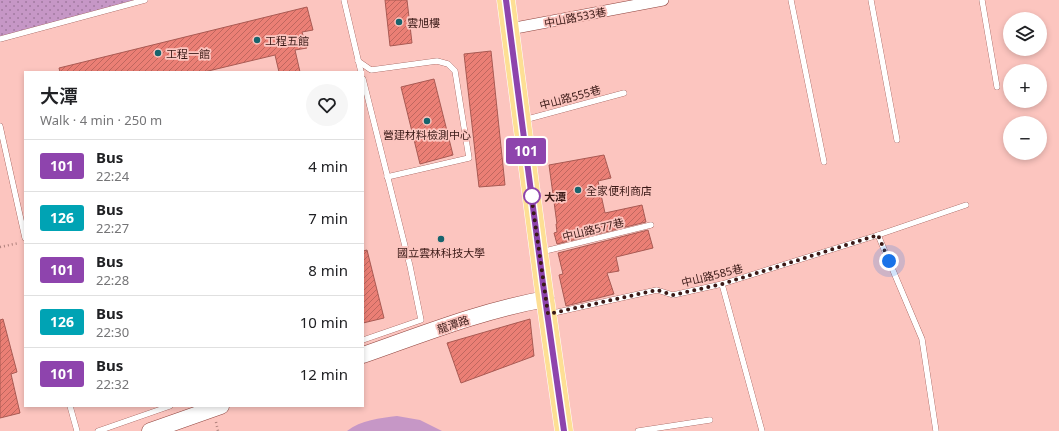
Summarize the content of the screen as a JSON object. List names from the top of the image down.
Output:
{
  "streets": {
    "street": ["中山路533巷", "龍潭路"],
    "lane": ["中山路555巷", "中山路577巷", "中山路585巷"]
  },
  "crossings": [
    ["中山路585巷", "龍潭路"]
  ],
  "places": [
    "雲旭樓",
    "工程五館",
    "工程一館",
    "營建材料檢測中心",
    "全家便利商店",
    "大潭",
    "國立雲林科技大學"
  ],
  "lines": ["bus line 101"],
  "page": {
    "on_map": "101",
    "map_buttons": ["+", "−"],
    "heading": ["大潭", "Walk · 4 min · 250 m"],
    "list": [
      {
        "mark": "101",
        "name": "Bus",
        "note": "22:24",
        "value": "4 min"
      },
      {
        "mark": "126",
        "name": "Bus",
        "note": "22:27",
        "value": "7 min"
      },
      {
        "mark": "101",
        "name": "Bus",
        "note": "22:28",
        "value": "8 min"
      },
      {
        "mark": "126",
        "name": "Bus",
        "note": "22:30",
        "value": "10 min"
      },
      {
        "mark": "101",
        "name": "Bus",
        "note": "22:32",
        "value": "12 min"
      }
    ]
  }
}
